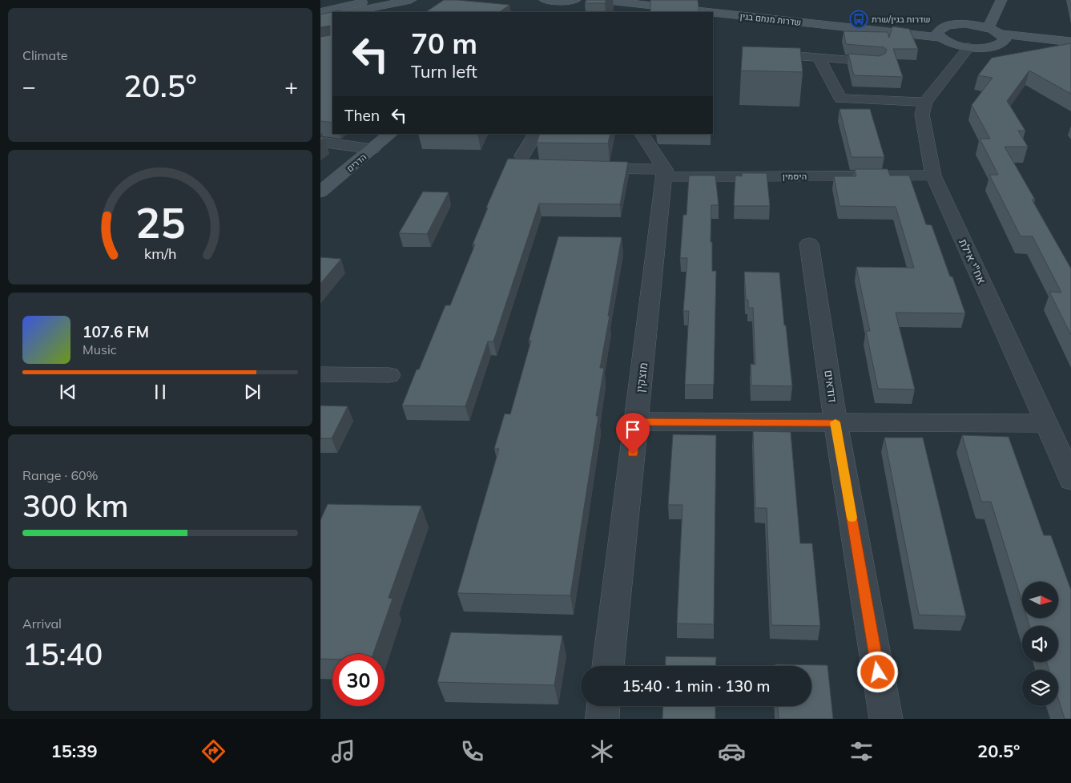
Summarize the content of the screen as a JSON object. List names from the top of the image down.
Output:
{
  "streets": {
    "street": [
      "שדרות מנחם בגין",
      "הדרים",
      "היסמין",
      "אח\"י אילת",
      "מוצקין",
      "דודאים"
    ]
  },
  "crossings": [
    ["היסמין", "אח\"י אילת"],
    ["היסמין", "מוצקין"]
  ],
  "places": {
    "bus stop": ["שדרות בגין/שרת"]
  },
  "north": "right",
  "page": {
    "tile": [
      "Climate",
      ["Range · 60%", "300 km"],
      ["Arrival", "15:40"]
    ],
    "turn": ["70 m", "Turn left"],
    "heat": ["−", "20.5°", "+"],
    "then": "Then",
    "song": ["107.6 FM", "Music"],
    "limit": "30",
    "trip": "15:40 · 1 min · 130 m",
    "tabs": ["15:39", "20.5°"],
    "gauge": ["25", "km/h"]
  }
}
